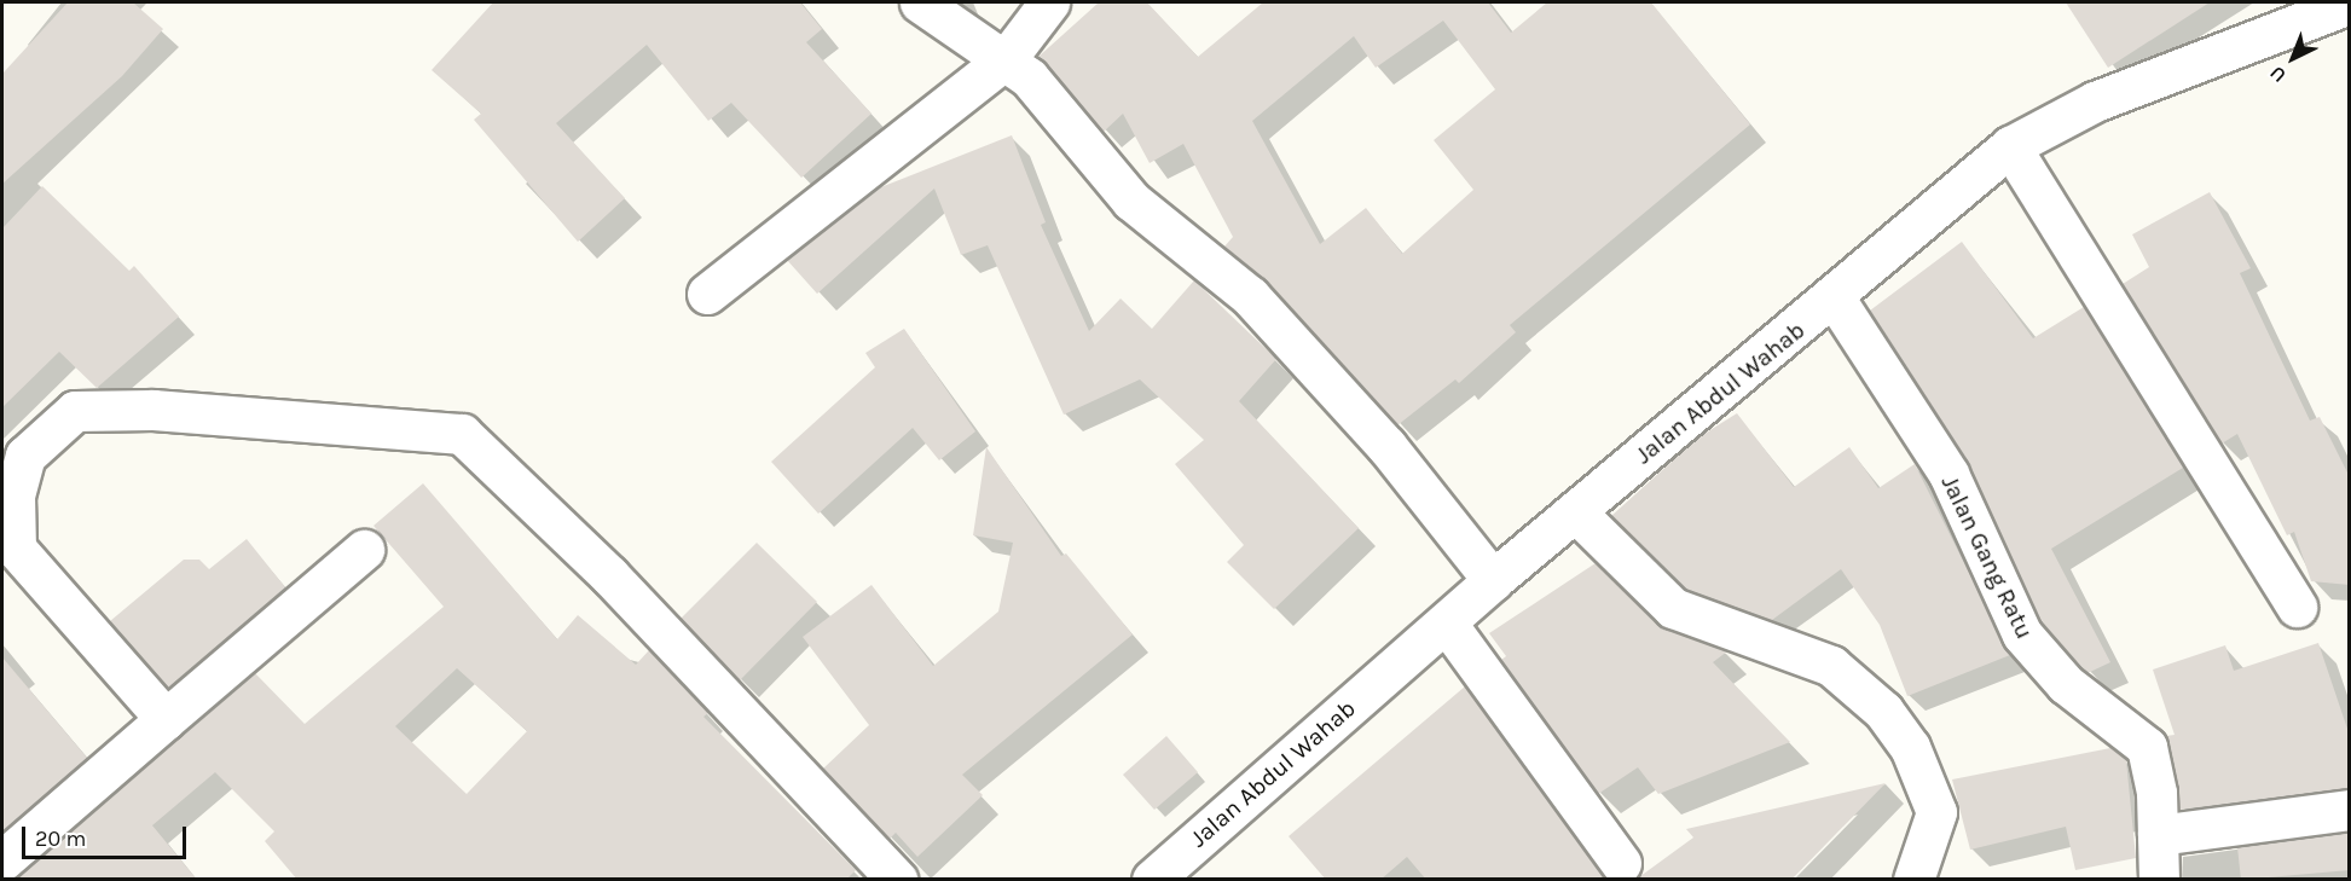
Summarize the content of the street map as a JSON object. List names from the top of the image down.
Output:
{
  "streets": {
    "street": ["Jalan Abdul Wahab", "Jalan Gang Ratu"]
  },
  "crossings": [
    ["Jalan Abdul Wahab", "Jalan Gang Ratu"]
  ],
  "scale_bar": "20 m",
  "north": "bottom left"
}
